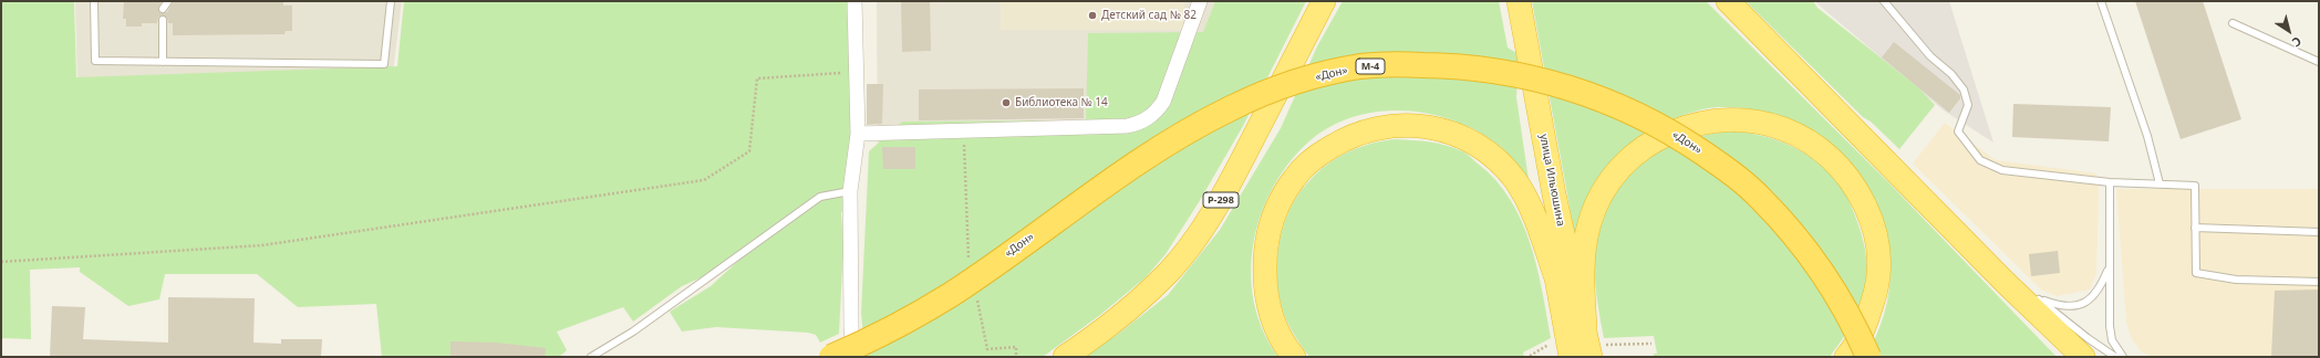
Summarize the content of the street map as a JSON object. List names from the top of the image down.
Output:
{
  "streets": {
    "highway": [
      "М-4",
      "«Дон»",
      "улица Ильюшина",
      "Р-298"
    ]
  },
  "places": ["Детский сад № 82", "Библиотека № 14"],
  "north": "bottom right"
}
